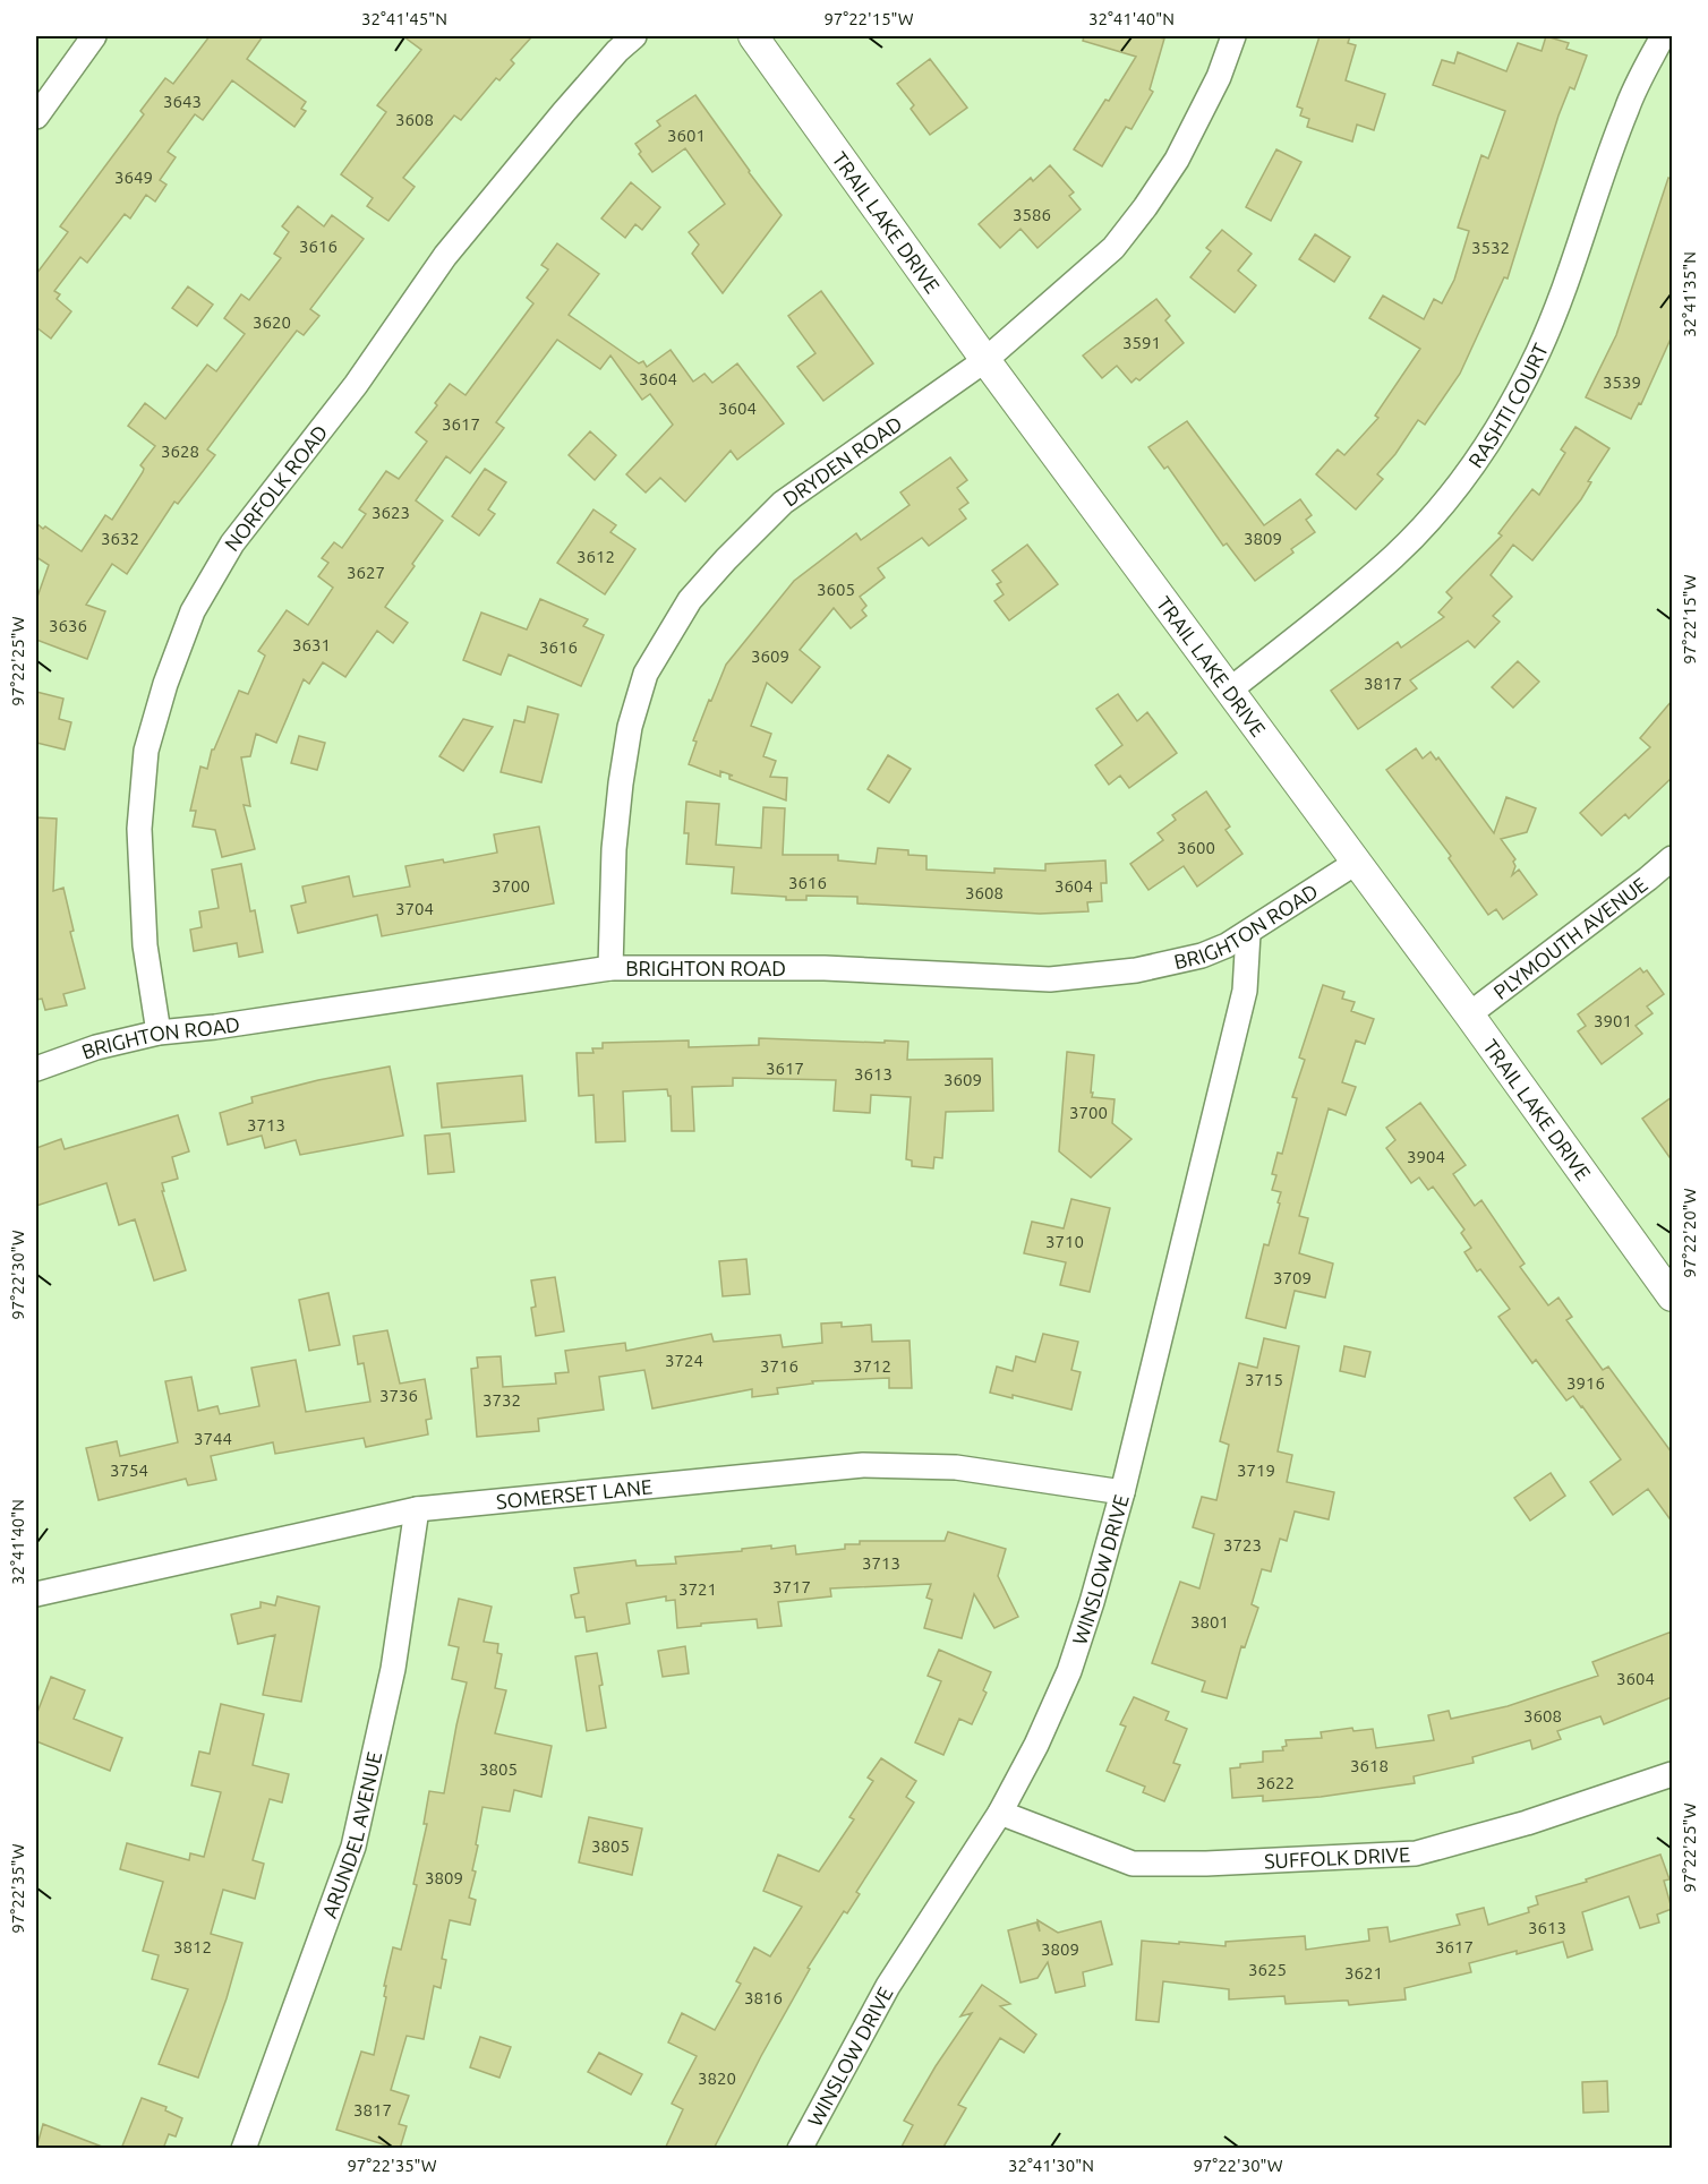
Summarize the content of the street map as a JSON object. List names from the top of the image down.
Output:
{
  "streets": {
    "street": [
      "TRAIL LAKE DRIVE",
      "RASHTI COURT",
      "DRYDEN ROAD",
      "NORFOLK ROAD",
      "BRIGHTON ROAD",
      "PLYMOUTH AVENUE",
      "SOMERSET LANE",
      "WINSLOW DRIVE",
      "ARUNDEL AVENUE",
      "SUFFOLK DRIVE"
    ]
  },
  "crossings": [
    ["TRAIL LAKE DRIVE", "RASHTI COURT"],
    ["TRAIL LAKE DRIVE", "DRYDEN ROAD"],
    ["TRAIL LAKE DRIVE", "BRIGHTON ROAD"],
    ["TRAIL LAKE DRIVE", "PLYMOUTH AVENUE"],
    ["DRYDEN ROAD", "BRIGHTON ROAD"],
    ["NORFOLK ROAD", "BRIGHTON ROAD"],
    ["BRIGHTON ROAD", "WINSLOW DRIVE"],
    ["SOMERSET LANE", "WINSLOW DRIVE"],
    ["SOMERSET LANE", "ARUNDEL AVENUE"],
    ["WINSLOW DRIVE", "SUFFOLK DRIVE"]
  ],
  "house_numbers": [
    "3643",
    "3608",
    "3601",
    "3649",
    "3586",
    "3616",
    "3532",
    "3620",
    "3591",
    "3604",
    "3539",
    "3604",
    "3617",
    "3628",
    "3623",
    "3632",
    "3809",
    "3612",
    "3627",
    "3605",
    "3636",
    "3631",
    "3616",
    "3609",
    "3817",
    "3600",
    "3616",
    "3700",
    "3604",
    "3608",
    "3704",
    "3901",
    "3617",
    "3613",
    "3609",
    "3700",
    "3713",
    "3904",
    "3710",
    "3709",
    "3724",
    "3716",
    "3712",
    "3715",
    "3916",
    "3736",
    "3732",
    "3744",
    "3754",
    "3719",
    "3723",
    "3713",
    "3717",
    "3721",
    "3801",
    "3604",
    "3608",
    "3618",
    "3805",
    "3622",
    "3805",
    "3809",
    "3613",
    "3812",
    "3617",
    "3809",
    "3625",
    "3621",
    "3816",
    "3820",
    "3817"
  ],
  "coordinates": [
    "32°41'45\"N",
    "97°22'15\"W",
    "32°41'40\"N",
    "32°41'35\"N",
    "97°22'25\"W",
    "97°22'20\"W",
    "97°22'30\"W",
    "97°22'35\"W",
    "32°41'30\"N"
  ]
}
